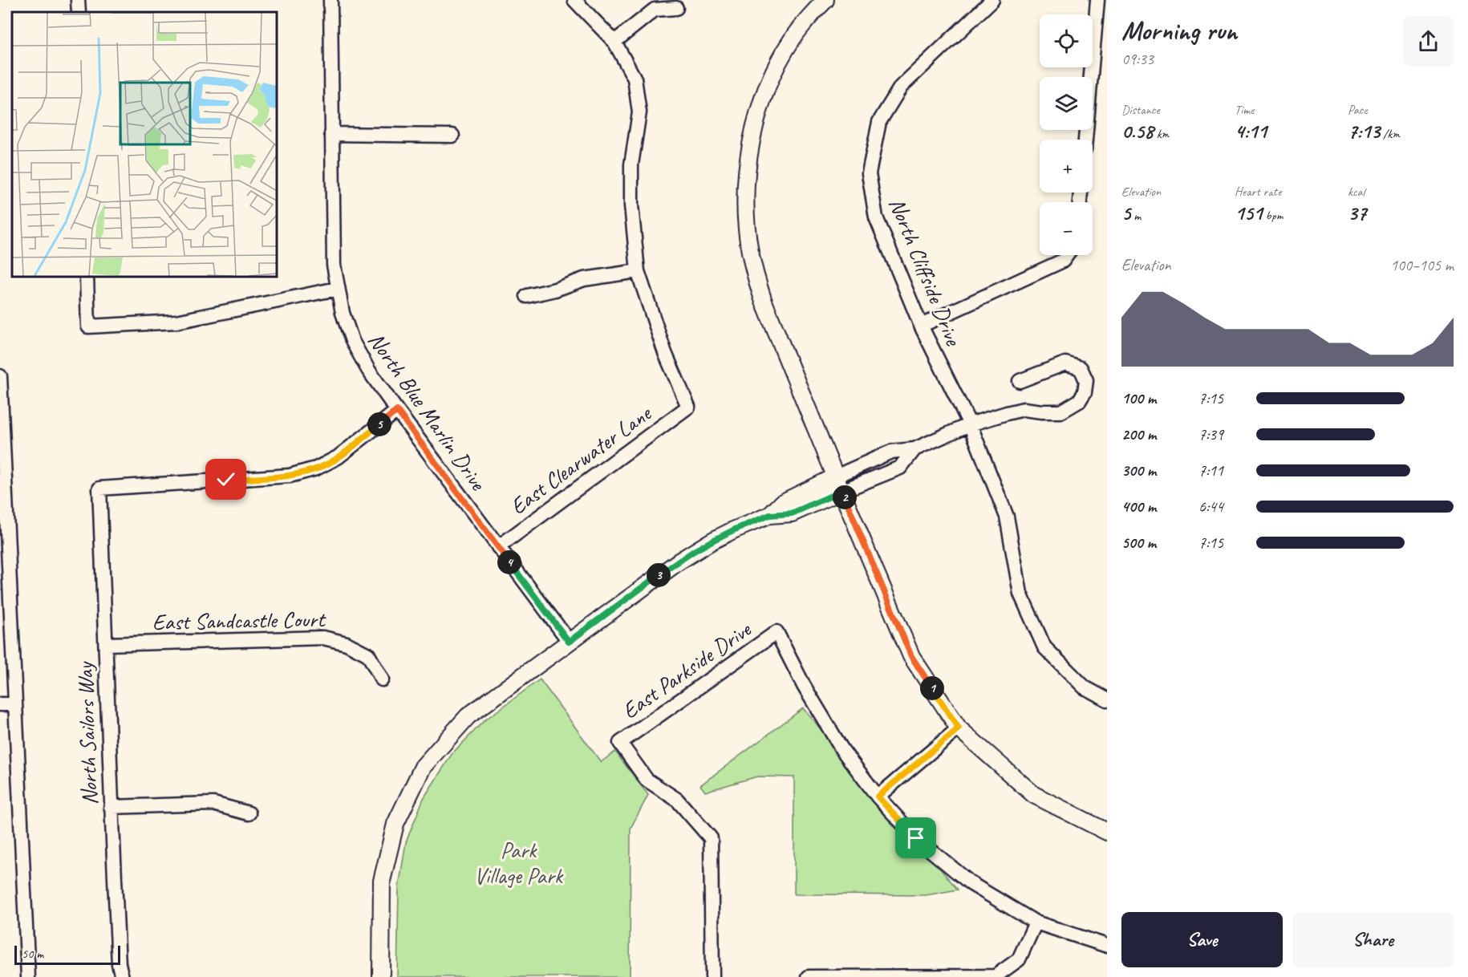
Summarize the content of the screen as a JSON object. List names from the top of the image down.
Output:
{
  "streets": {
    "street": [
      "North Cliffside Drive",
      "North Blue Marlin Drive",
      "East Clearwater Lane",
      "East Sandcastle Court",
      "East Parkside Drive",
      "North Sailors Way"
    ]
  },
  "crossings": [
    ["North Blue Marlin Drive", "East Clearwater Lane"],
    ["North Blue Marlin Drive", "North Sailors Way"],
    ["East Sandcastle Court", "North Sailors Way"]
  ],
  "parks": ["Park Village Park"],
  "scale_bar": "50 m",
  "page": {
    "heading": ["Morning run", "09:33"],
    "map_buttons": ["+", "−"],
    "stats": [
      ["Distance", "0.58 km"],
      ["Time", "4:11"],
      ["Pace", "7:13 /km"],
      ["Elevation", "5 m"],
      ["Heart rate", "151 bpm"],
      ["kcal", "37"]
    ],
    "chart": ["Elevation", "100–105 m"],
    "list": [
      {
        "name": "100 m",
        "note": "7:15"
      },
      {
        "name": "200 m",
        "note": "7:39"
      },
      {
        "name": "300 m",
        "note": "7:11"
      },
      {
        "name": "400 m",
        "note": "6:44"
      },
      {
        "name": "500 m",
        "note": "7:15"
      }
    ],
    "pins": [
      "5",
      "2",
      "4",
      "3",
      "1"
    ],
    "buttons": ["Save", "Share"],
    "scale": "50 m"
  }
}
